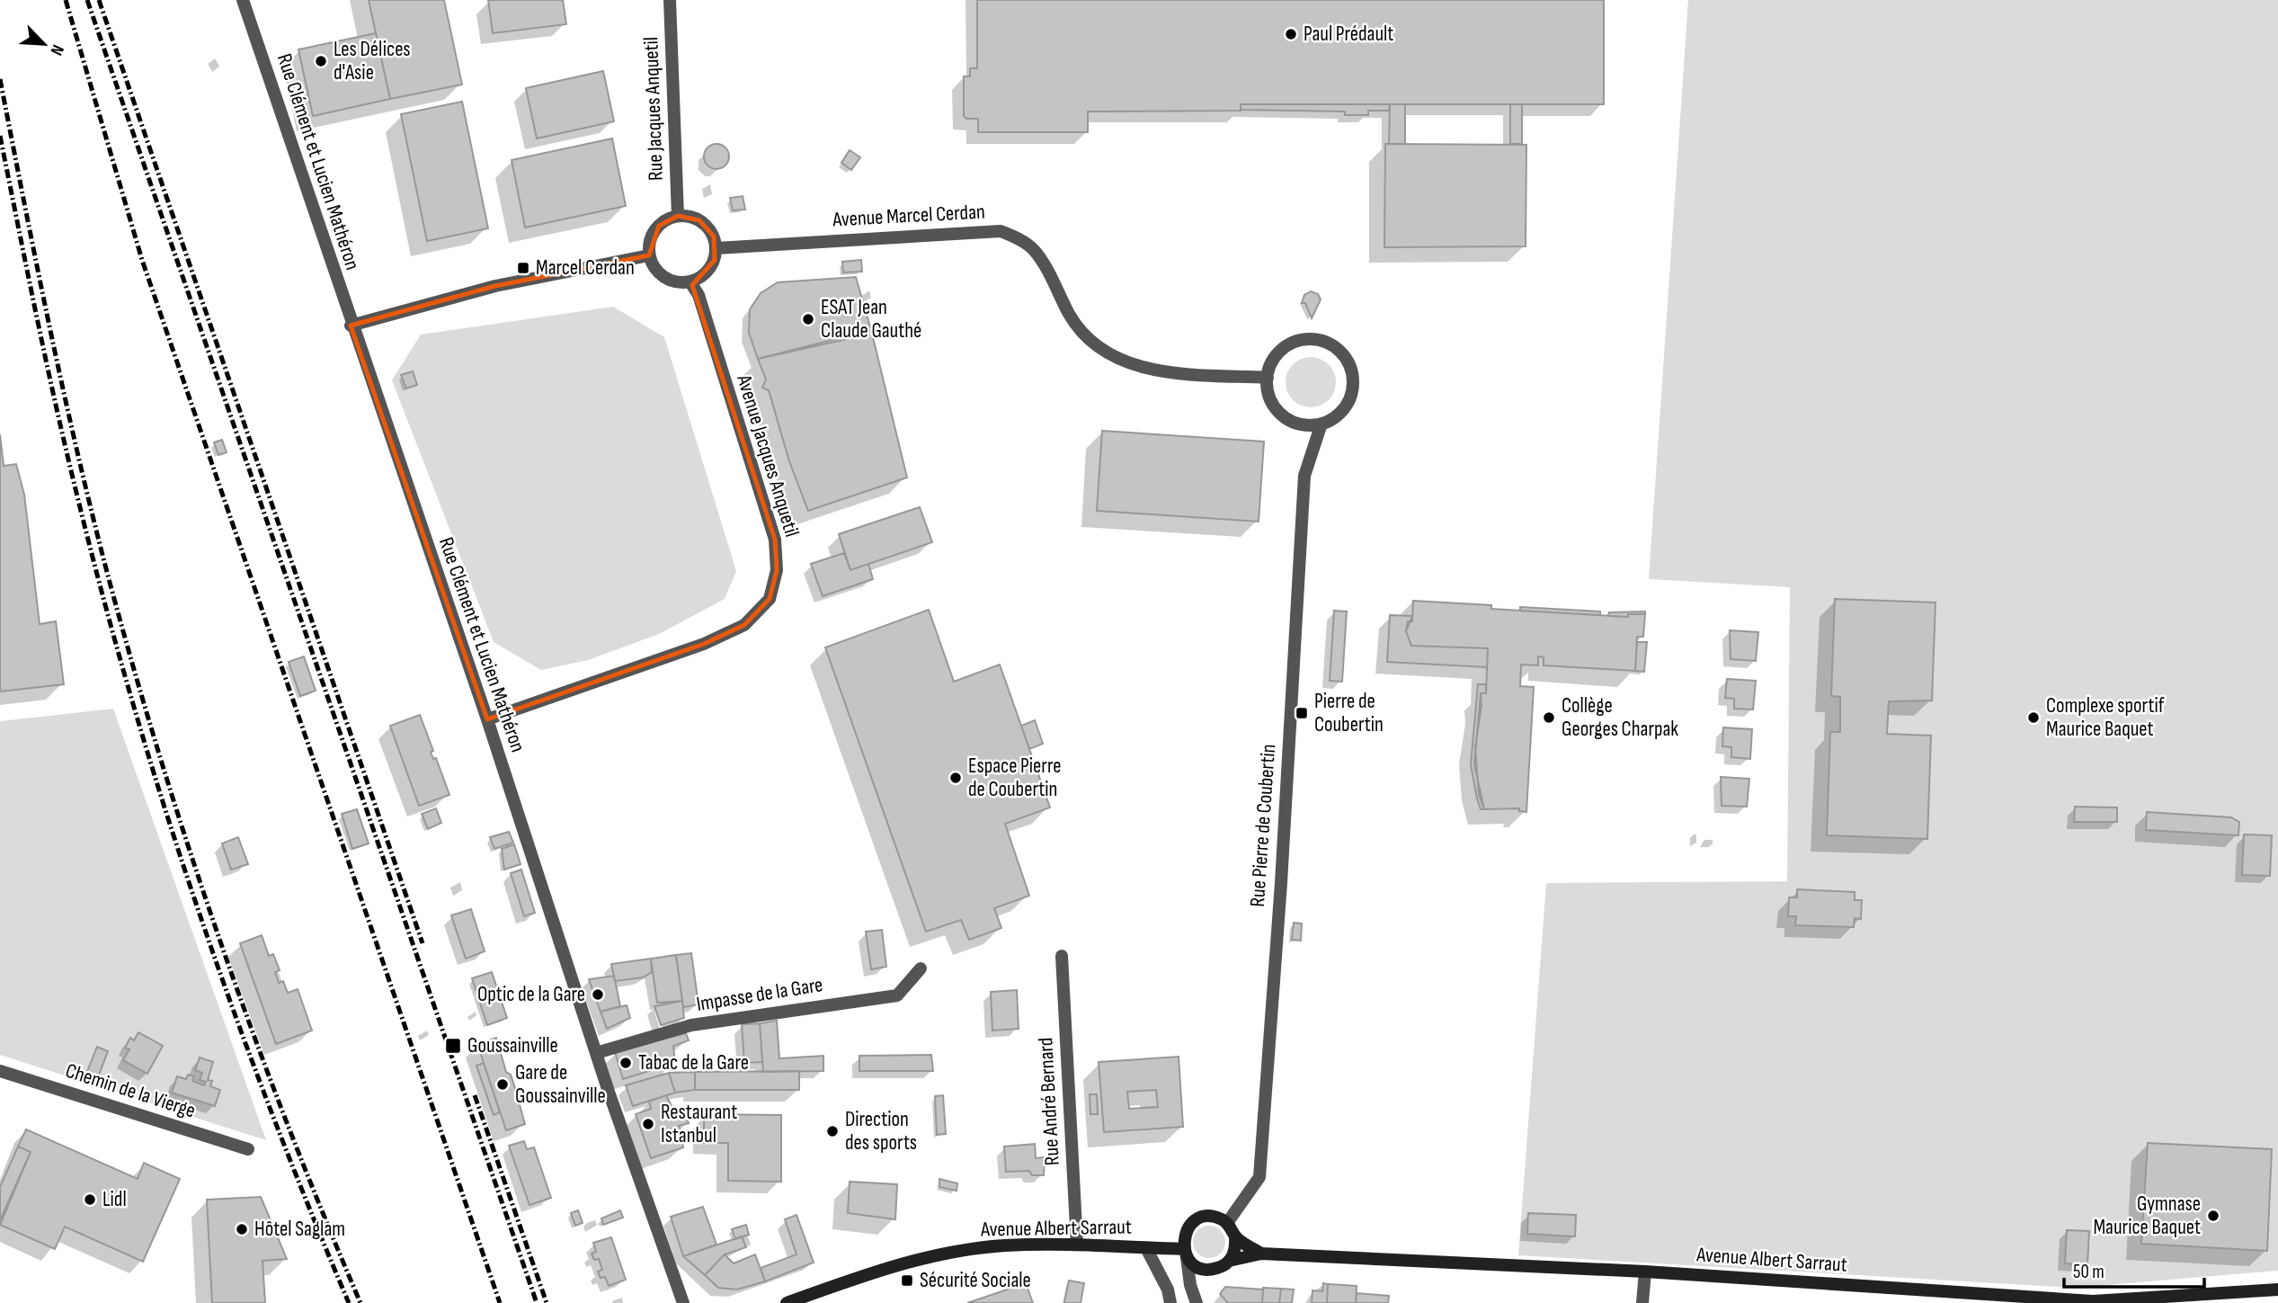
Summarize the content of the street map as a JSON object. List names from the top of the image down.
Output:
{
  "streets": {
    "street": [
      "Rue Jacques Anquetil",
      "Rue Clément et Lucien Mathéron",
      "Avenue Marcel Cerdan",
      "Avenue Jacques Anquetil",
      "Rue Pierre de Coubertin",
      "Impasse de la Gare",
      "Chemin de la Vierge",
      "Rue André Bernard",
      "Avenue Albert Sarraut"
    ]
  },
  "crossings": [
    ["Rue Jacques Anquetil", "Avenue Marcel Cerdan"],
    ["Rue Jacques Anquetil", "Avenue Jacques Anquetil"],
    ["Rue Clément et Lucien Mathéron", "Avenue Jacques Anquetil"],
    ["Rue Clément et Lucien Mathéron", "Impasse de la Gare"],
    ["Avenue Marcel Cerdan", "Avenue Jacques Anquetil"],
    ["Avenue Marcel Cerdan", "Rue Pierre de Coubertin"],
    ["Rue Pierre de Coubertin", "Avenue Albert Sarraut"],
    ["Rue André Bernard", "Avenue Albert Sarraut"]
  ],
  "places": {
    "other": [
      "Paul Prédault",
      "Les Délices d'Asie",
      "ESAT Jean Claude Gauthé",
      "Collège Georges Charpak",
      "Complexe sportif Maurice Baquet",
      "Espace Pierre de Coubertin",
      "Optic de la Gare",
      "Tabac de la Gare",
      "Gare de Goussainville",
      "Restaurant Istanbul",
      "Direction des sports",
      "Lidl",
      "Gymnase Maurice Baquet",
      "Hôtel Saglam"
    ],
    "transit": [
      "Marcel Cerdan",
      "Pierre de Coubertin",
      "Goussainville",
      "Sécurité Sociale"
    ]
  },
  "scale_bar": "50 m",
  "north": "bottom right"
}
